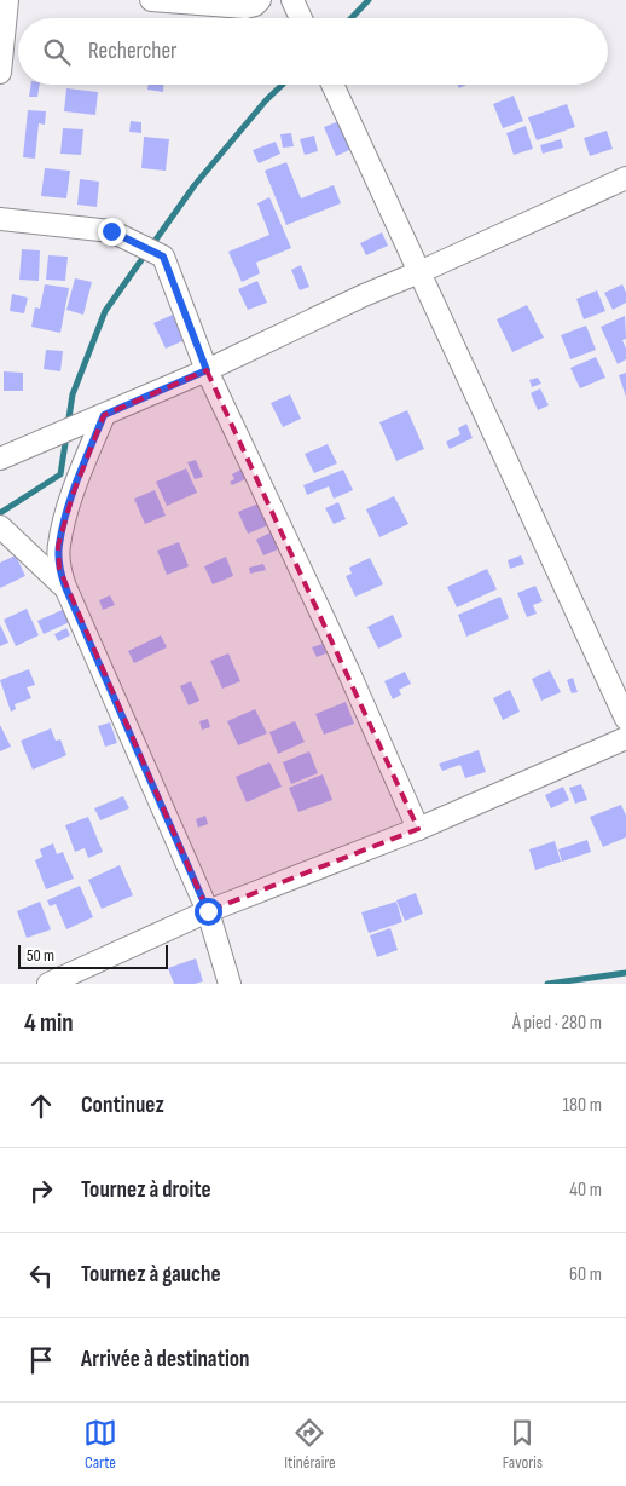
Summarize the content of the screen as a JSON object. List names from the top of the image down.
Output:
{
  "scale_bar": "50 m",
  "page": {
    "search": "Rechercher",
    "scale": "50 m",
    "heading": ["4 min", "À pied · 280 m"],
    "list": [
      ["Continuez", "180 m"],
      ["Tournez à droite", "40 m"],
      ["Tournez à gauche", "60 m"],
      "Arrivée à destination"
    ],
    "nav": ["Carte", "Itinéraire", "Favoris"]
  }
}
